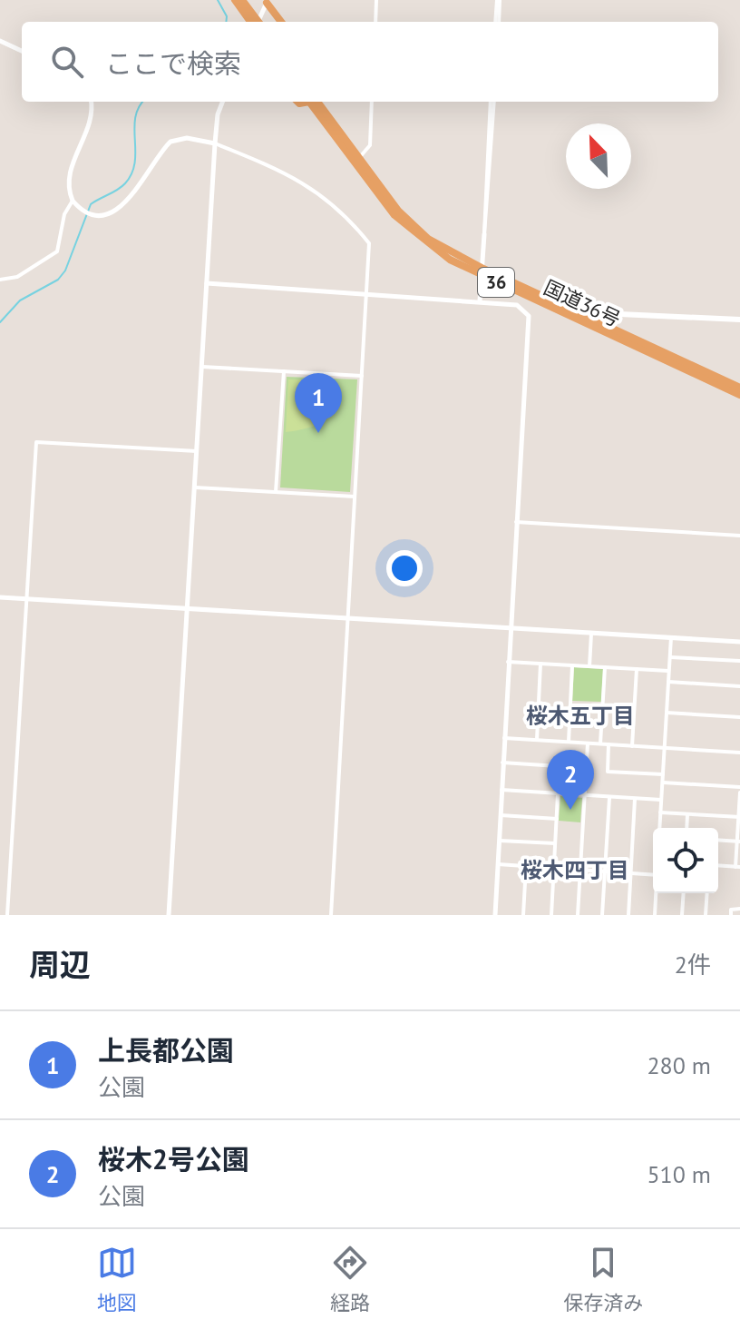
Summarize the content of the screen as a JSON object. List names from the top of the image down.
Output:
{
  "streets": {
    "highway": ["36", "国道36号"]
  },
  "districts": ["桜木五丁目", "桜木四丁目"],
  "north": "top left",
  "page": {
    "search": "ここで検索",
    "pins": ["1", "2"],
    "heading": ["周辺", "2件"],
    "list": [
      {
        "mark": "1",
        "name": "上長都公園",
        "note": "公園",
        "value": "280 m"
      },
      {
        "mark": "2",
        "name": "桜木2号公園",
        "note": "公園",
        "value": "510 m"
      }
    ],
    "nav": ["地図", "経路", "保存済み"]
  }
}
